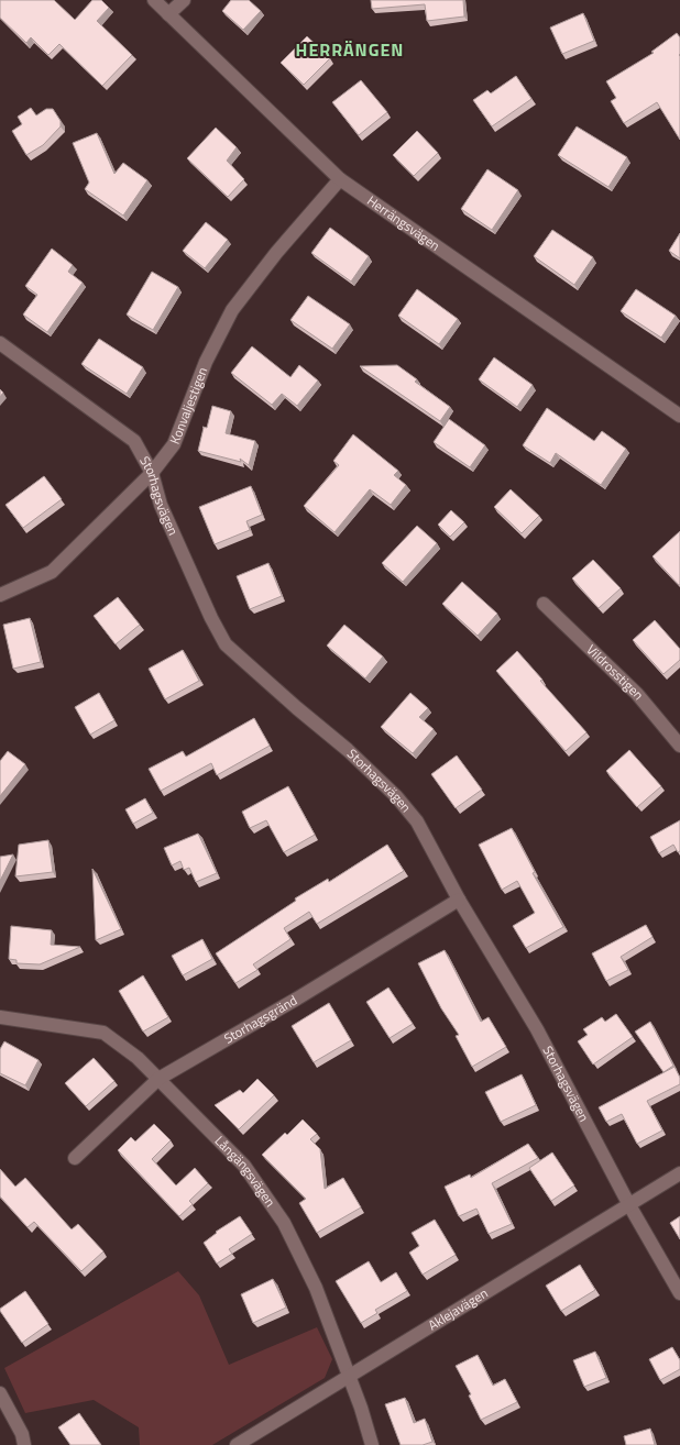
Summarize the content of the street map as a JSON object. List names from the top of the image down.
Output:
{
  "streets": {
    "street": [
      "Herrängsvägen",
      "Konvaljestigen",
      "Storhagsvägen",
      "Vildrosstigen",
      "Storhagsgränd",
      "Långängsvägen",
      "Aklejavägen"
    ]
  },
  "crossings": [
    ["Herrängsvägen", "Konvaljestigen"],
    ["Konvaljestigen", "Storhagsvägen"],
    ["Storhagsvägen", "Storhagsgränd"],
    ["Storhagsvägen", "Aklejavägen"],
    ["Storhagsgränd", "Långängsvägen"],
    ["Långängsvägen", "Aklejavägen"]
  ],
  "districts": ["HERRÄNGEN"]
}
